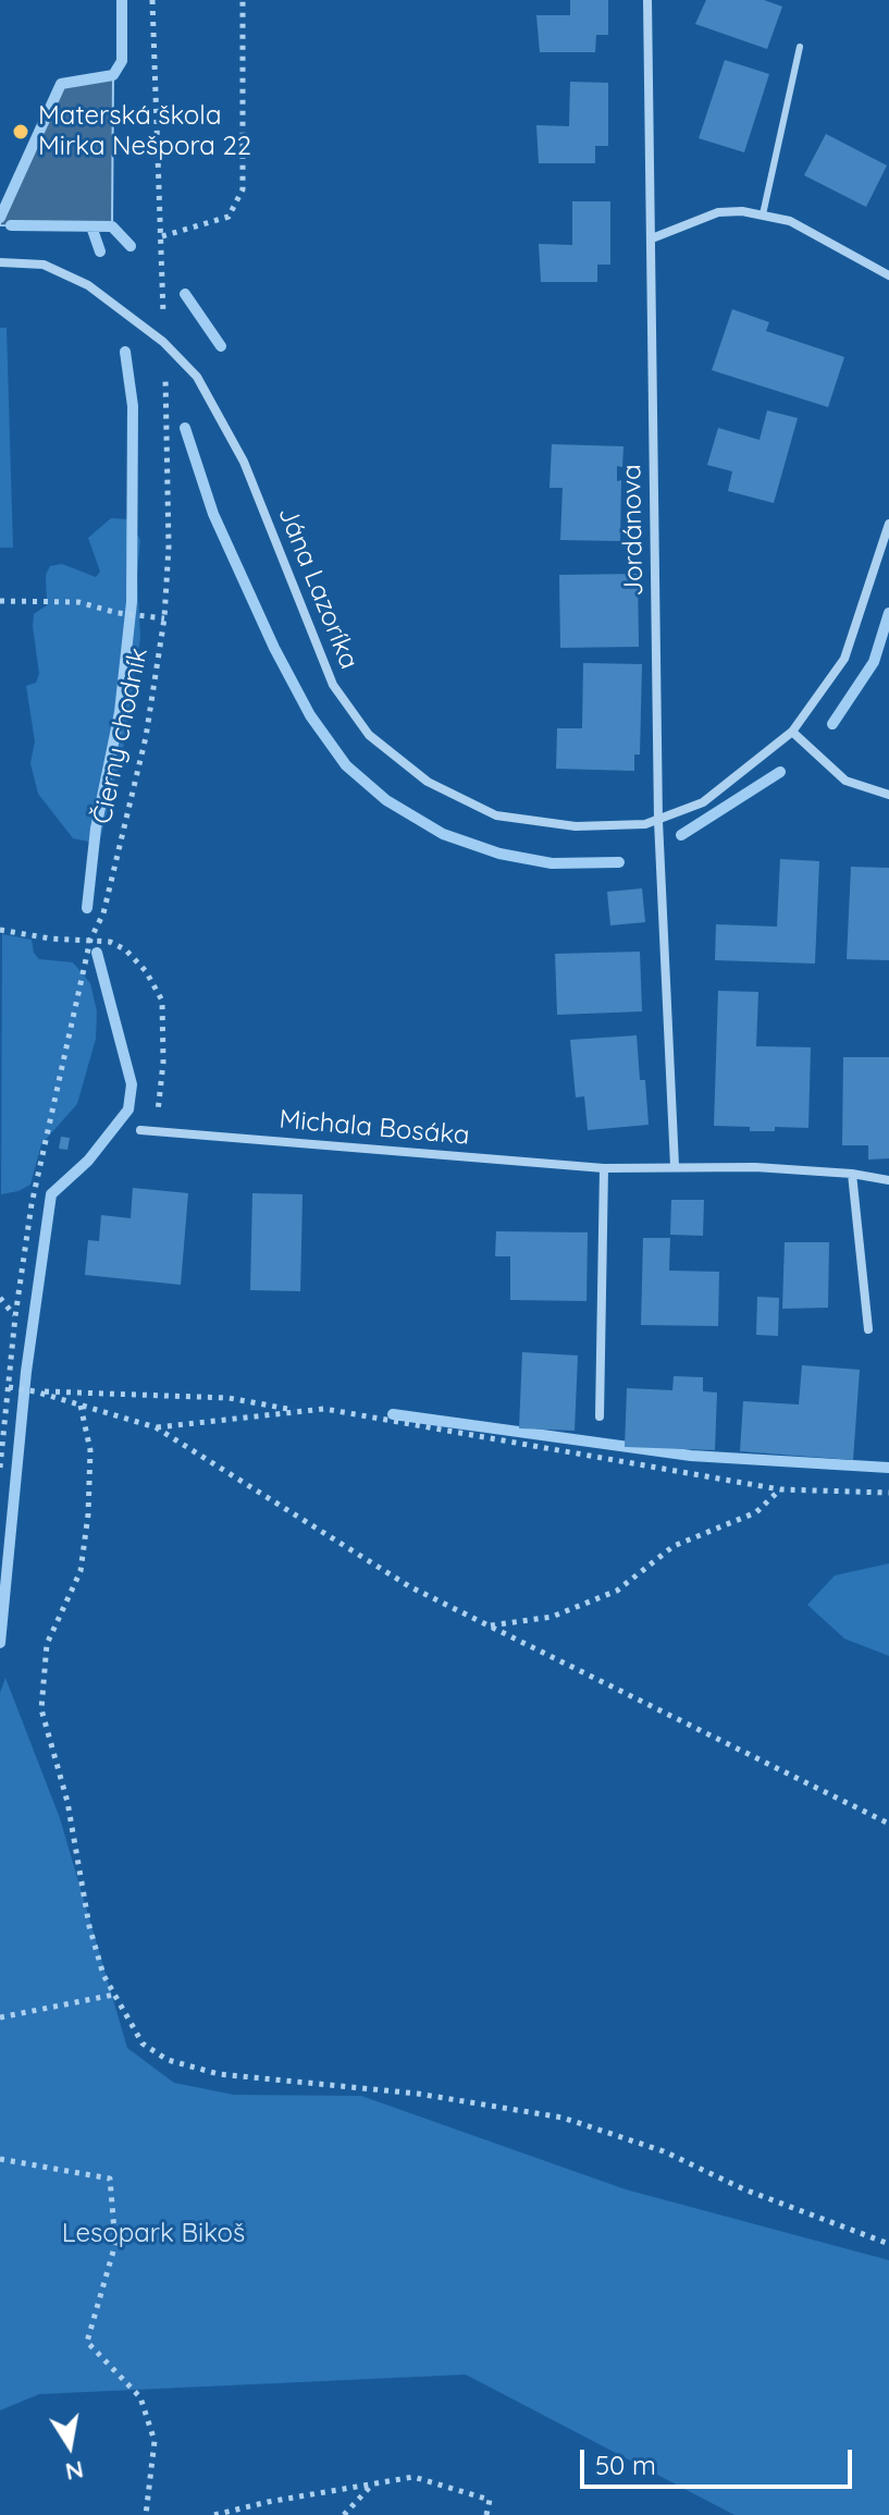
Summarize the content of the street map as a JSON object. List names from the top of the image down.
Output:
{
  "streets": {
    "street": ["Jordánova", "Jána Lazoríka", "Michala Bosáka"],
    "path": ["Čierny chodník"]
  },
  "crossings": [
    ["Jordánova", "Jána Lazoríka"],
    ["Jána Lazoríka", "Čierny chodník"]
  ],
  "parks": ["Lesopark Bikoš"],
  "places": ["Materská škola Mirka Nešpora 22"],
  "scale_bar": "50 m",
  "north": "bottom"
}
